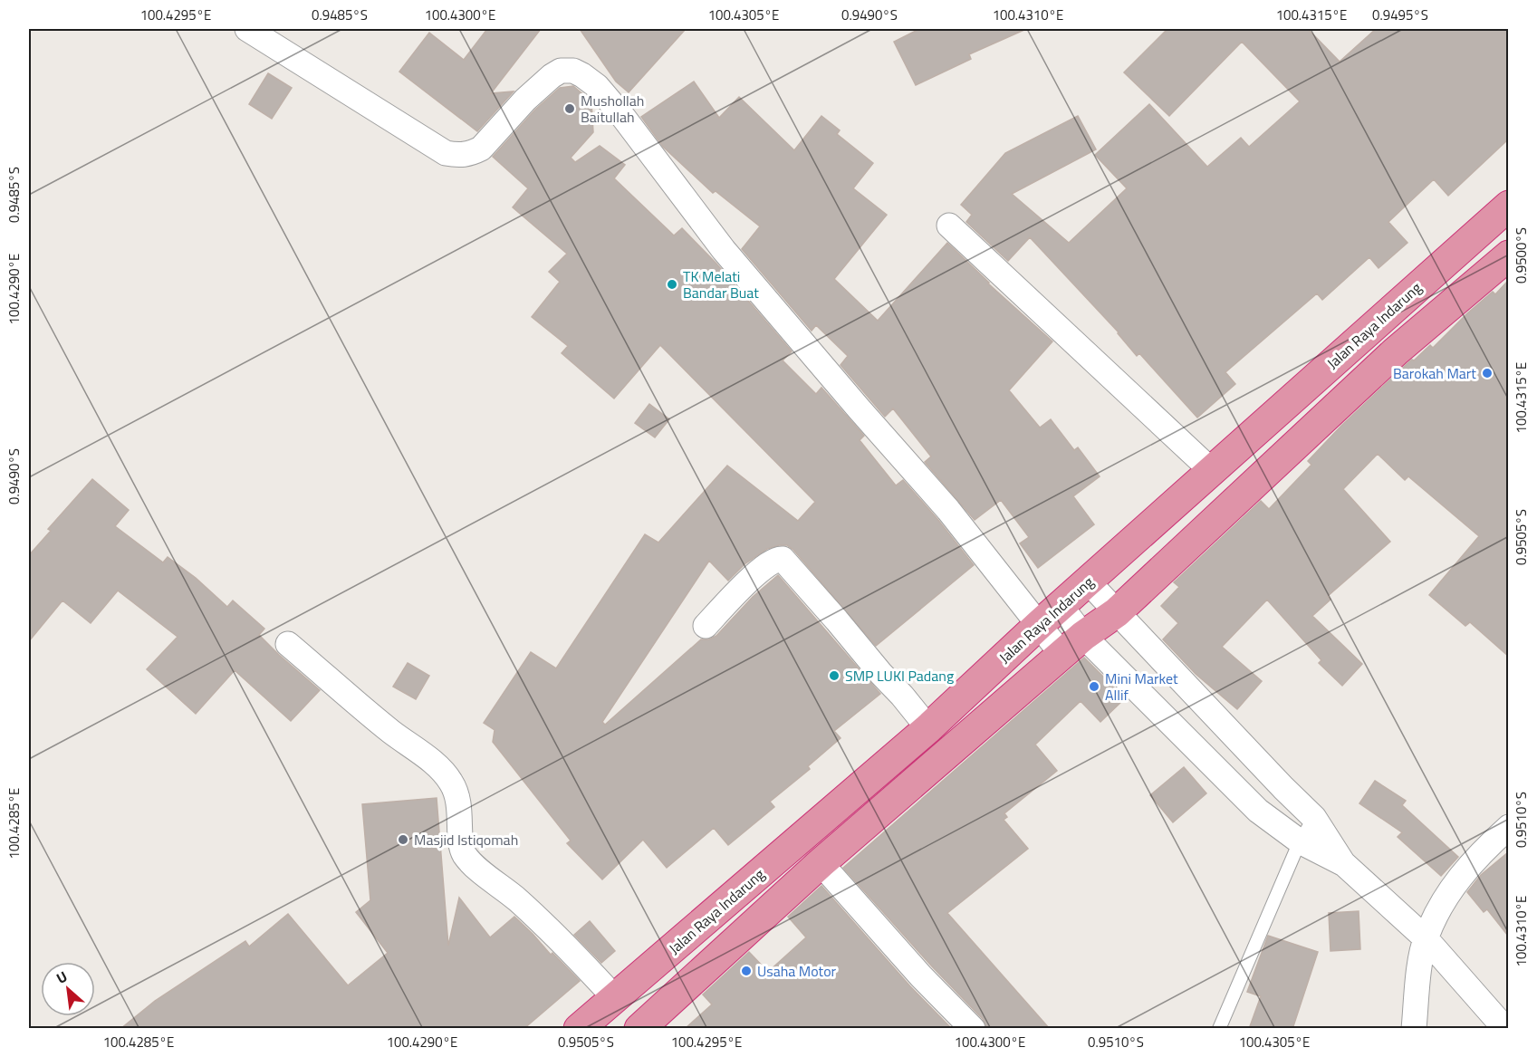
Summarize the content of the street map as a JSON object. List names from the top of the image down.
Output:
{
  "streets": {
    "highway": ["Jalan Raya Indarung"]
  },
  "places": [
    "Mushollah Baitullah",
    "TK Melati Bandar Buat",
    "Barokah Mart",
    "SMP LUKI Padang",
    "Mini Market Allif",
    "Masjid Istiqomah",
    "Usaha Motor"
  ],
  "north": "top left",
  "coordinates": [
    "100.4295°E",
    "0.9485°S",
    "100.4300°E",
    "100.4305°E",
    "0.9490°S",
    "100.4310°E",
    "100.4315°E",
    "0.9495°S",
    "0.9500°S",
    "100.4290°E",
    "0.9505°S",
    "0.9510°S",
    "100.4285°E"
  ]
}
